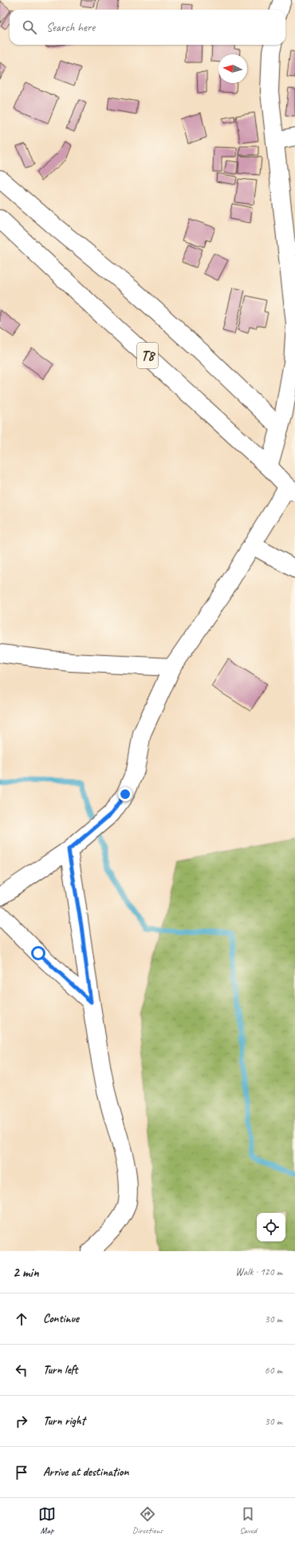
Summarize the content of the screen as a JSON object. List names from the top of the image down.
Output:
{
  "streets": {
    "main road": ["T8"]
  },
  "north": "left",
  "page": {
    "search": "Search here",
    "heading": ["2 min", "Walk · 120 m"],
    "list": [
      ["Continue", "30 m"],
      ["Turn left", "60 m"],
      ["Turn right", "30 m"],
      "Arrive at destination"
    ],
    "nav": ["Map", "Directions", "Saved"]
  }
}
